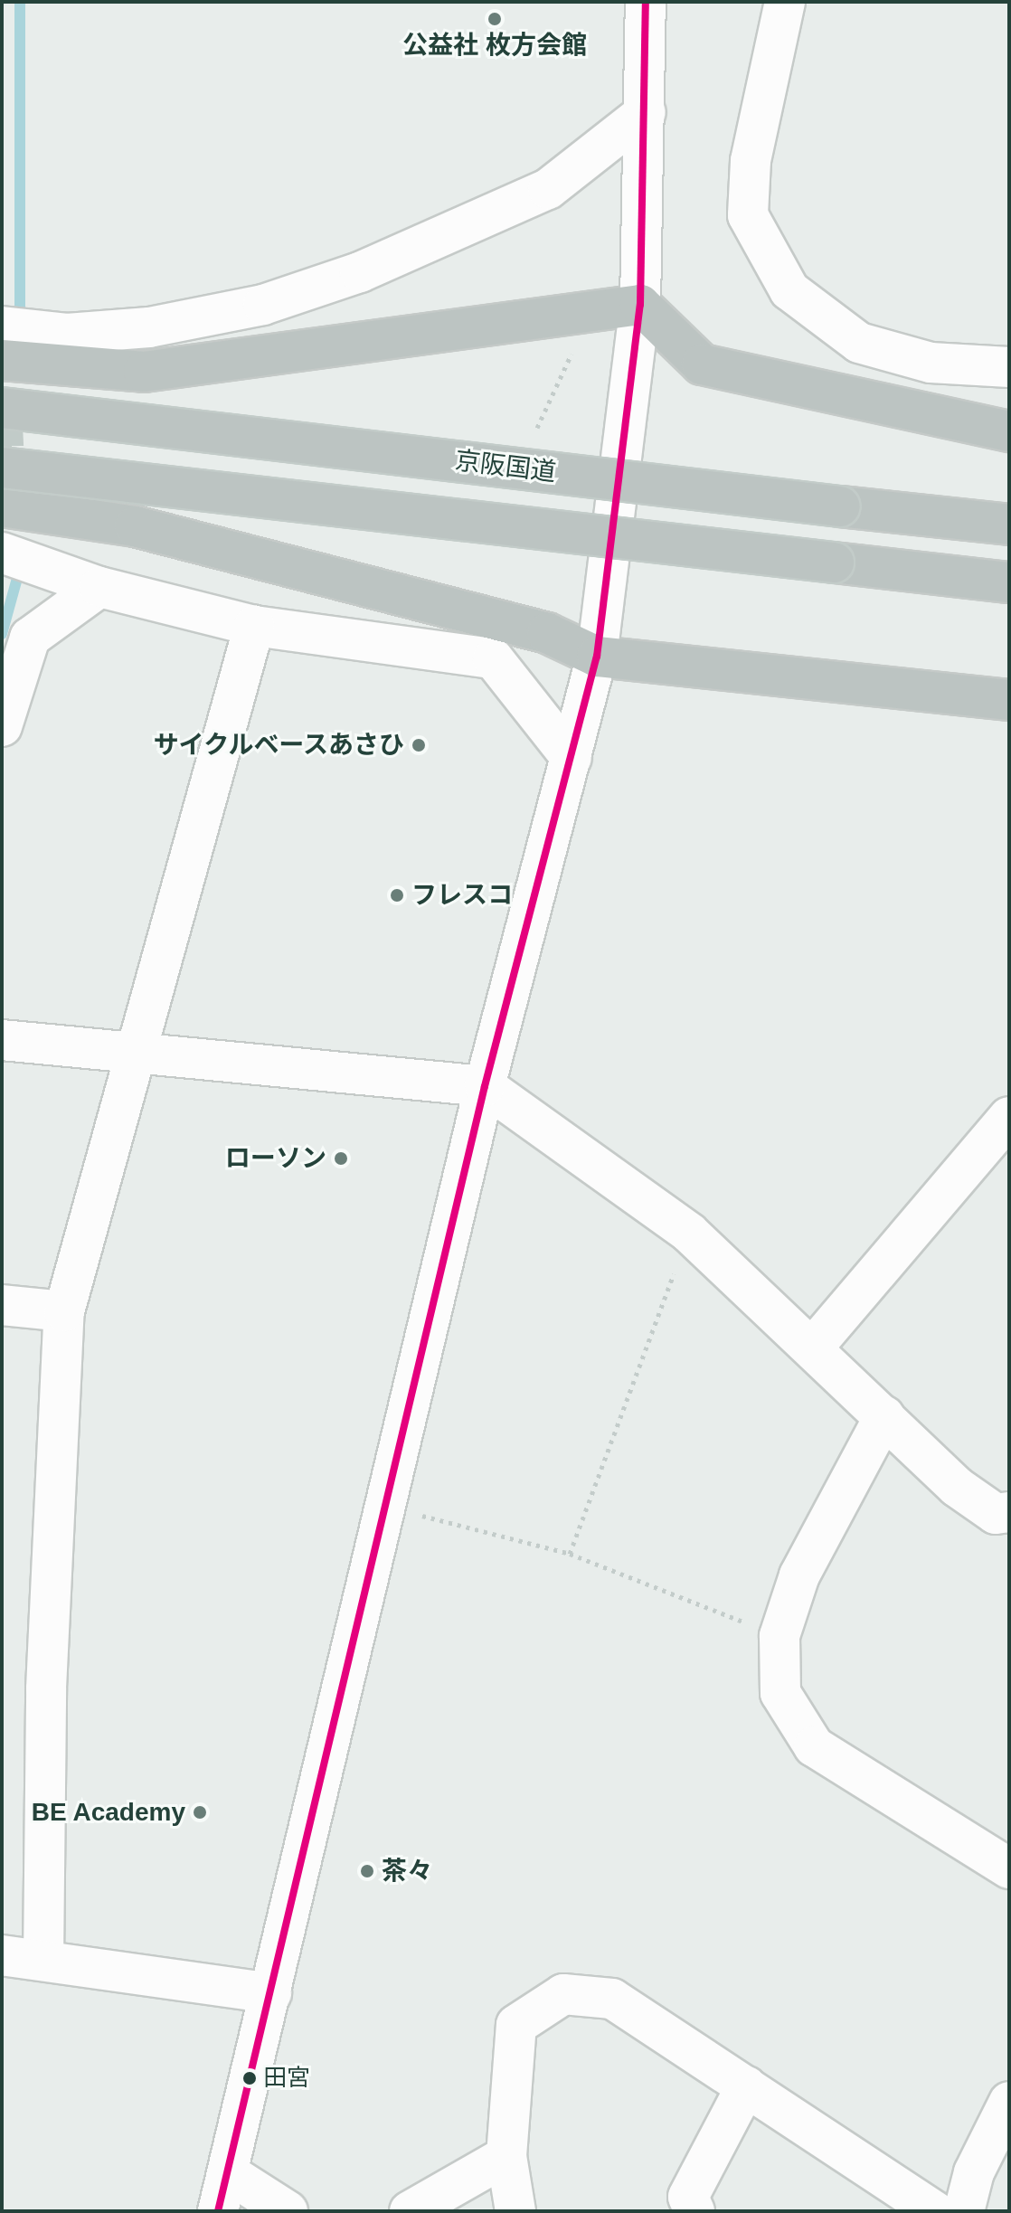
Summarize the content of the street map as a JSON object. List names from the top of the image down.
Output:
{
  "streets": {
    "highway": ["京阪国道"]
  },
  "places": [
    "公益社 枚方会館",
    "サイクルベースあさひ",
    "フレスコ",
    "ローソン",
    "BE Academy",
    "茶々",
    "田宮"
  ]
}
